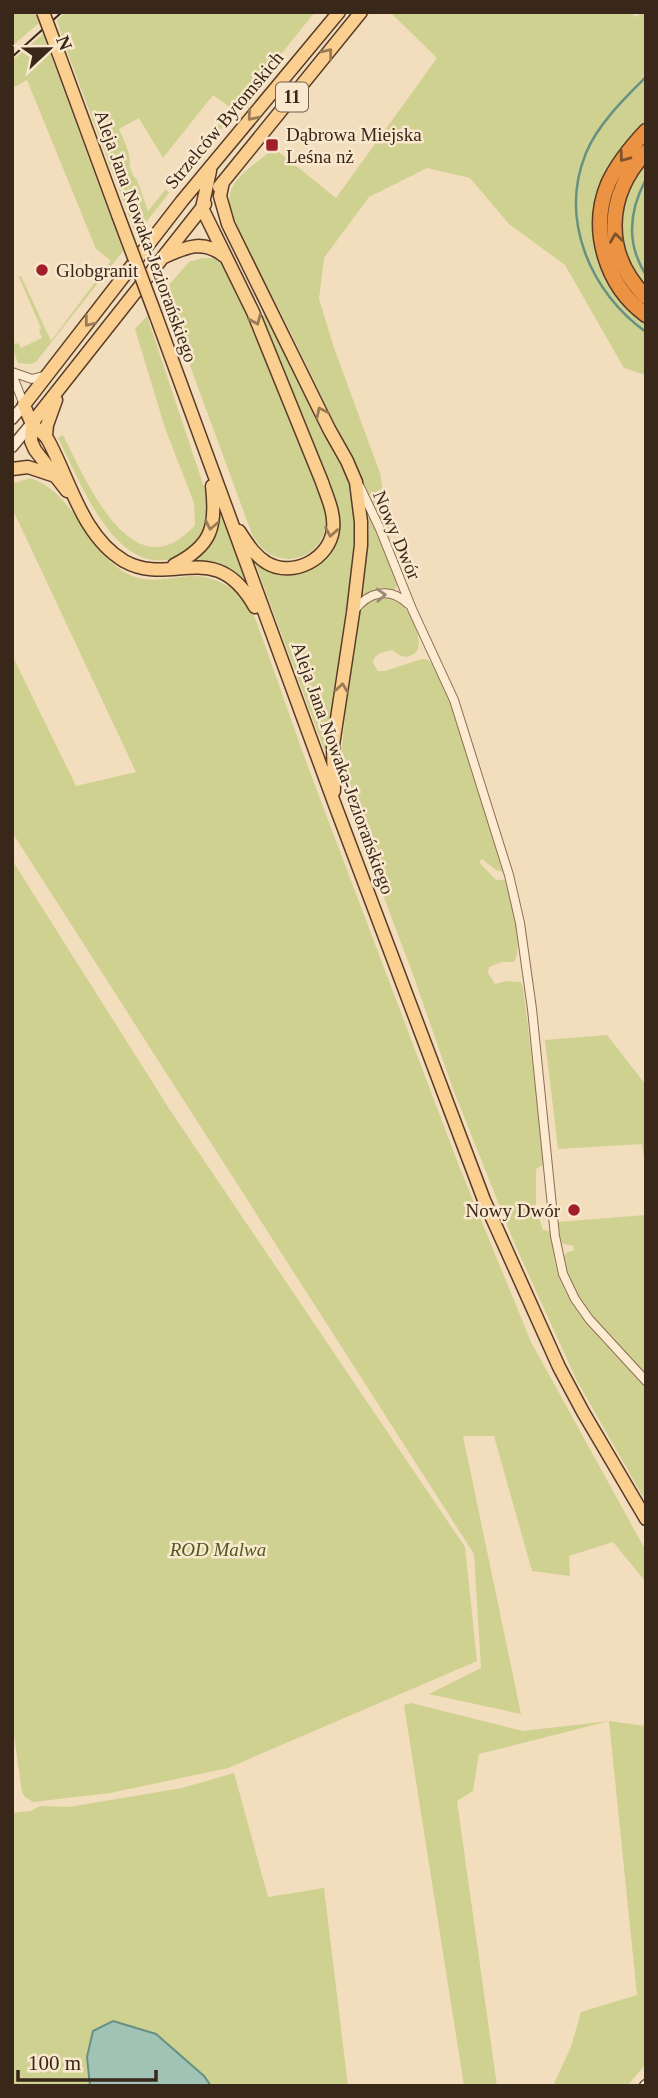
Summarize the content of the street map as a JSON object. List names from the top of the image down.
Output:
{
  "streets": {
    "main road": ["11", "Strzelców Bytomskich", "Aleja Jana Nowaka-Jeziorańskiego"],
    "street": ["Nowy Dwór"]
  },
  "parks": ["ROD Malwa"],
  "places": {
    "transit": ["Dąbrowa Miejska Leśna nż"],
    "other": ["Globgranit", "Nowy Dwór"]
  },
  "scale_bar": "100 m",
  "north": "right"
}
